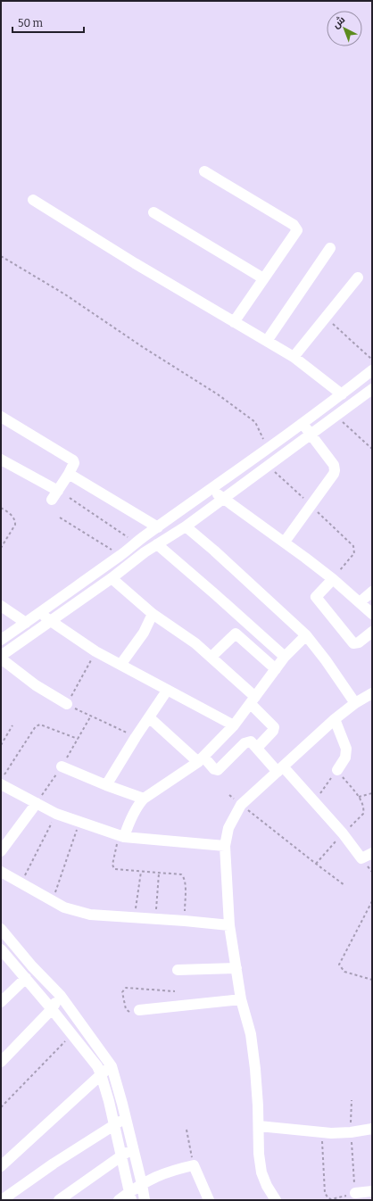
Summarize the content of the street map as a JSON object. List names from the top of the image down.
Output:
{
  "scale_bar": "50 m",
  "north": "top left"
}
